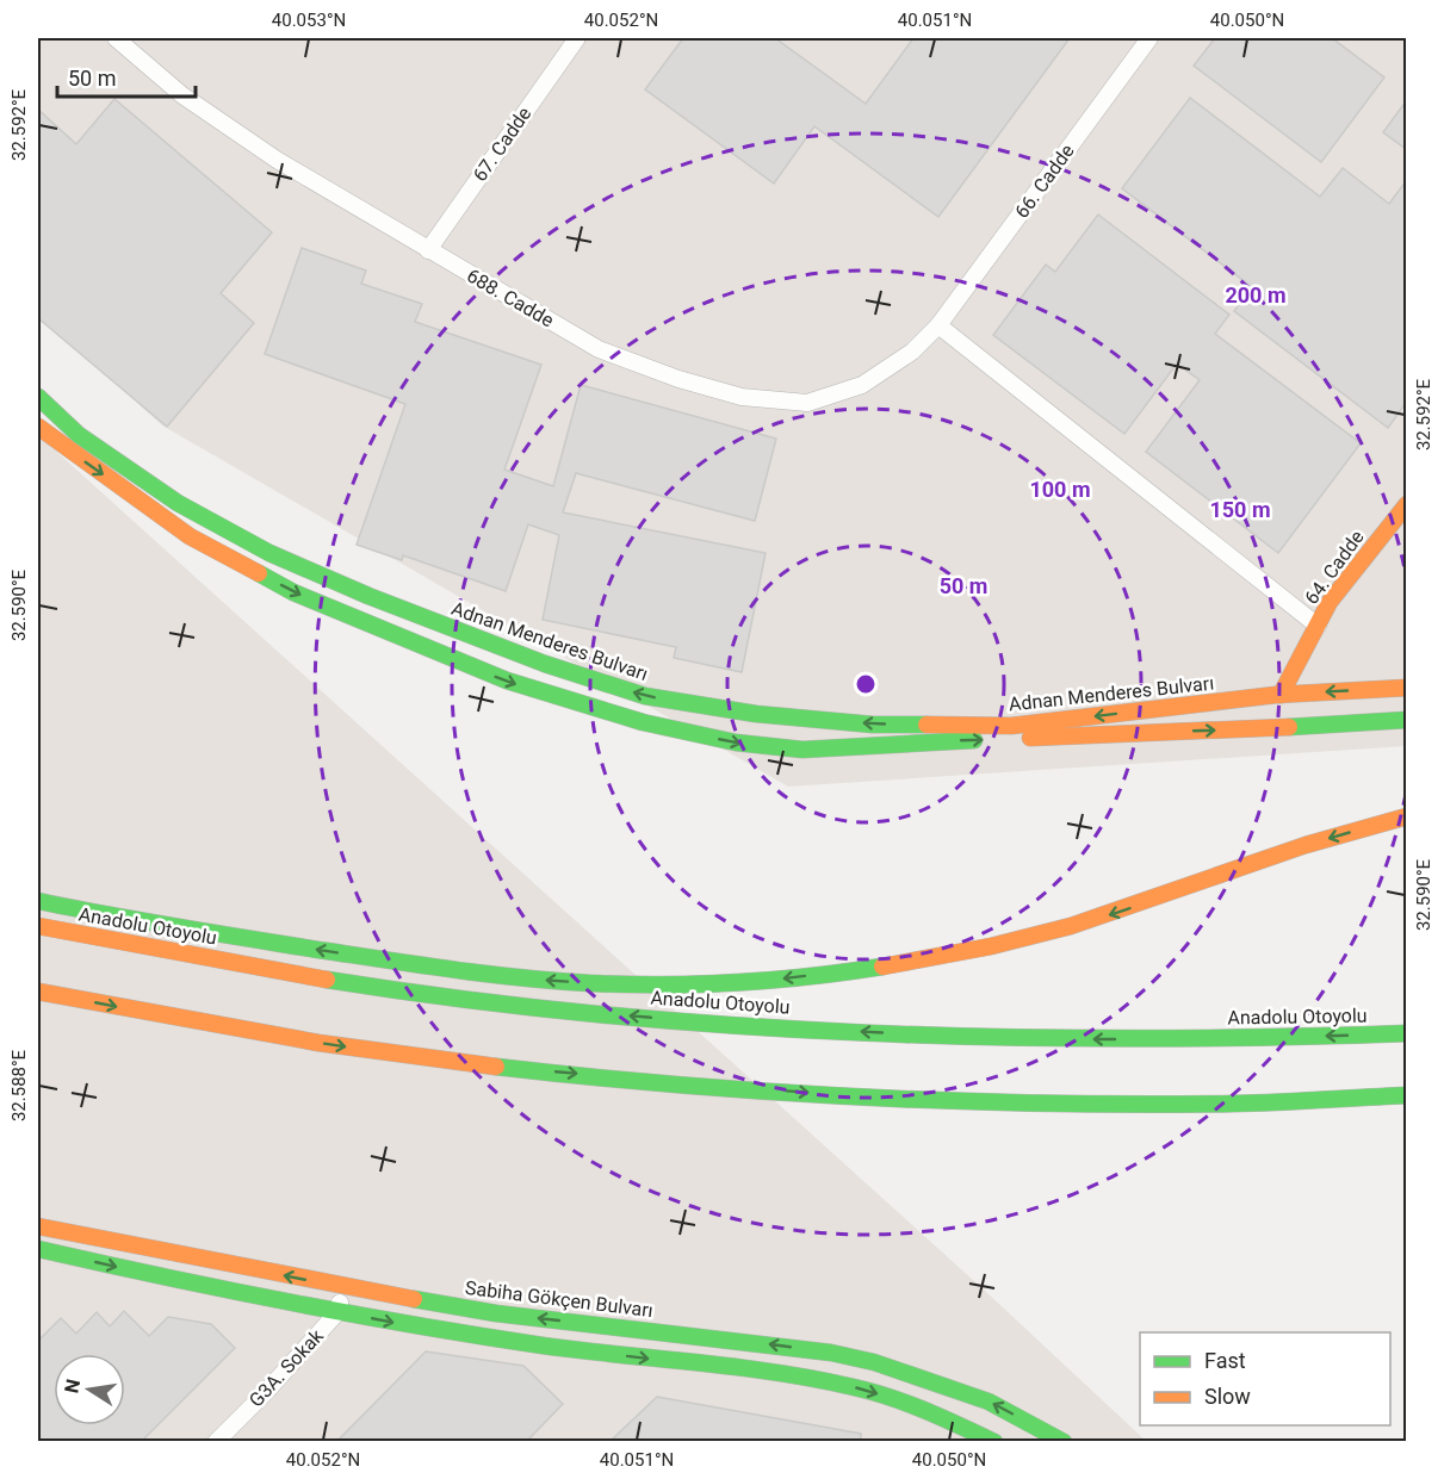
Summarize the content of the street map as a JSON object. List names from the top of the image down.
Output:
{
  "streets": {
    "main road": [
      "64. Cadde",
      "Adnan Menderes Bulvarı",
      "Anadolu Otoyolu",
      "Sabiha Gökçen Bulvarı"
    ],
    "street": [
      "67. Cadde",
      "66. Cadde",
      "688. Cadde",
      "G3A. Sokak"
    ]
  },
  "crossings": [
    ["67. Cadde", "688. Cadde"],
    ["66. Cadde", "688. Cadde"],
    ["64. Cadde", "Adnan Menderes Bulvarı"],
    ["Sabiha Gökçen Bulvarı", "G3A. Sokak"]
  ],
  "legend": ["Fast", "Slow"],
  "scale_bar": "50 m",
  "north": "left",
  "coordinates": [
    "40.053°N",
    "40.052°N",
    "40.051°N",
    "40.050°N",
    "32.592°E",
    "32.590°E",
    "32.588°E"
  ],
  "rings": [
    "200 m",
    "100 m",
    "150 m",
    "50 m"
  ]
}
